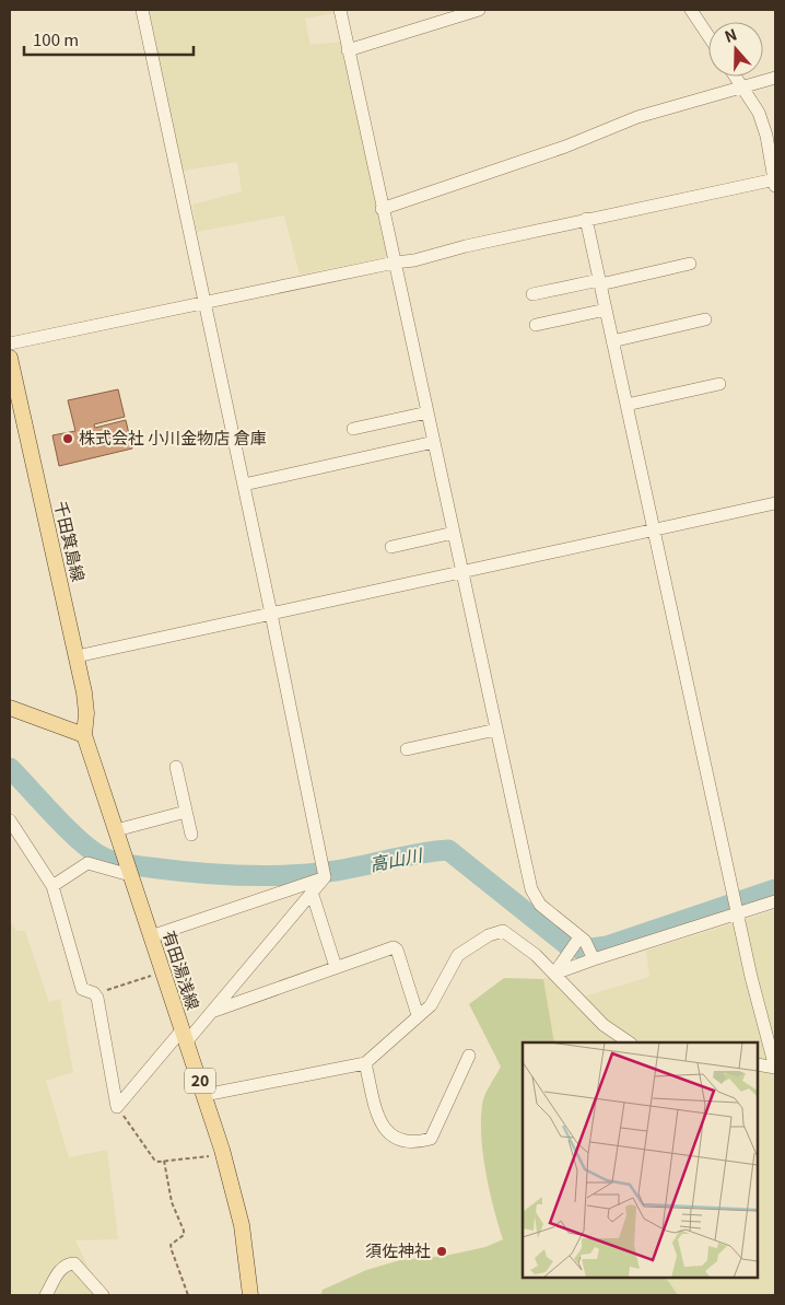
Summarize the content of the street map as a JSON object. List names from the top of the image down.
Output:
{
  "streets": {
    "main road": ["千田箕島線", "有田湯浅線", "20"]
  },
  "crossings": [
    ["千田箕島線", "有田湯浅線"]
  ],
  "water": ["高山川"],
  "places": ["株式会社 小川金物店 倉庫", "須佐神社"],
  "scale_bar": "100 m",
  "north": "top"
}
